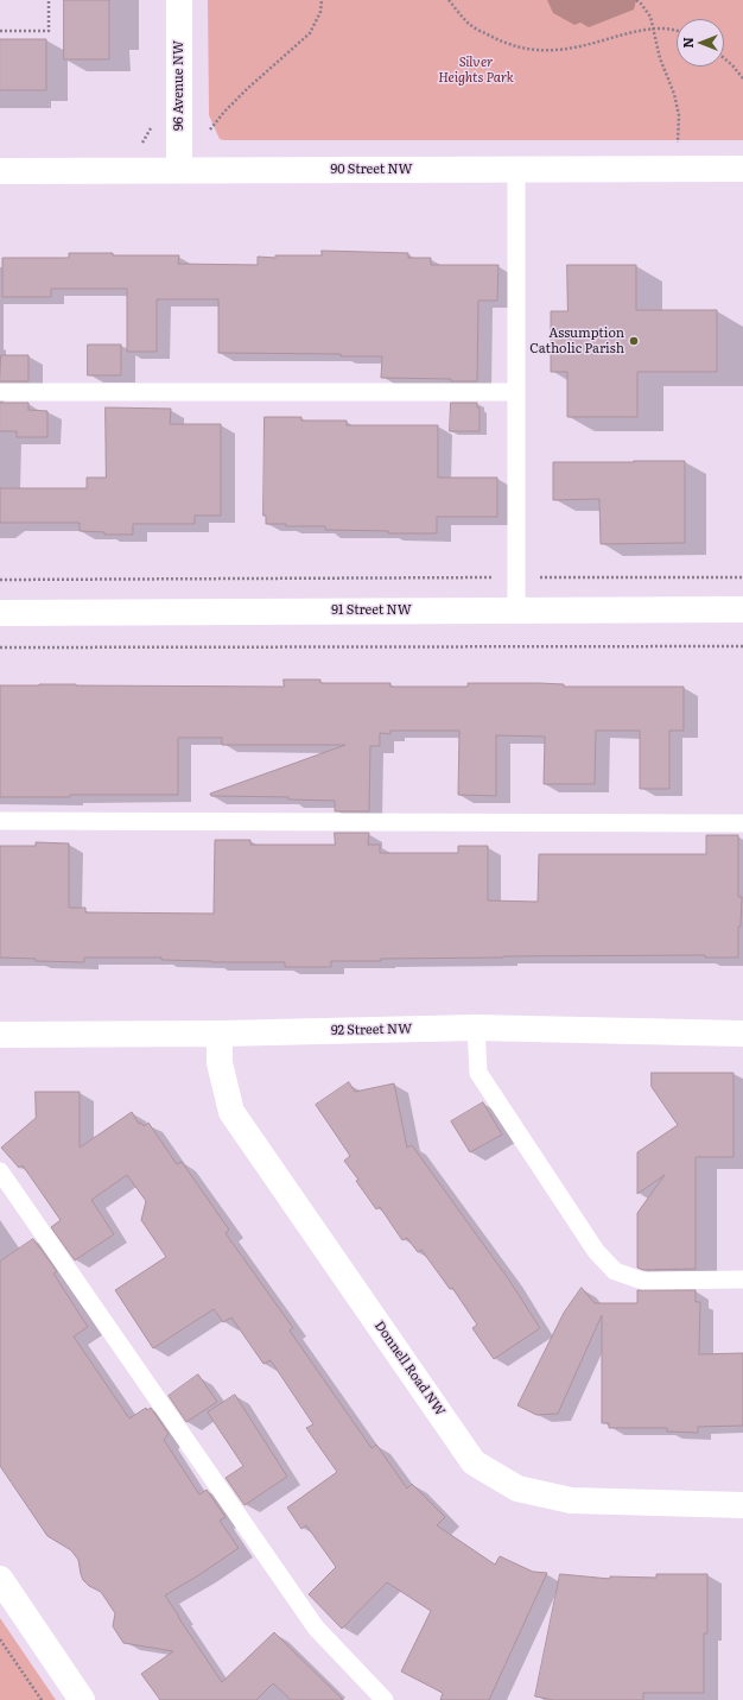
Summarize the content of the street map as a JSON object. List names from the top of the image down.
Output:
{
  "streets": {
    "street": [
      "96 Avenue NW",
      "90 Street NW",
      "91 Street NW",
      "92 Street NW",
      "Donnell Road NW"
    ]
  },
  "crossings": [
    ["96 Avenue NW", "90 Street NW"],
    ["92 Street NW", "Donnell Road NW"]
  ],
  "parks": ["Silver Heights Park"],
  "places": ["Assumption Catholic Parish"],
  "north": "left"
}
